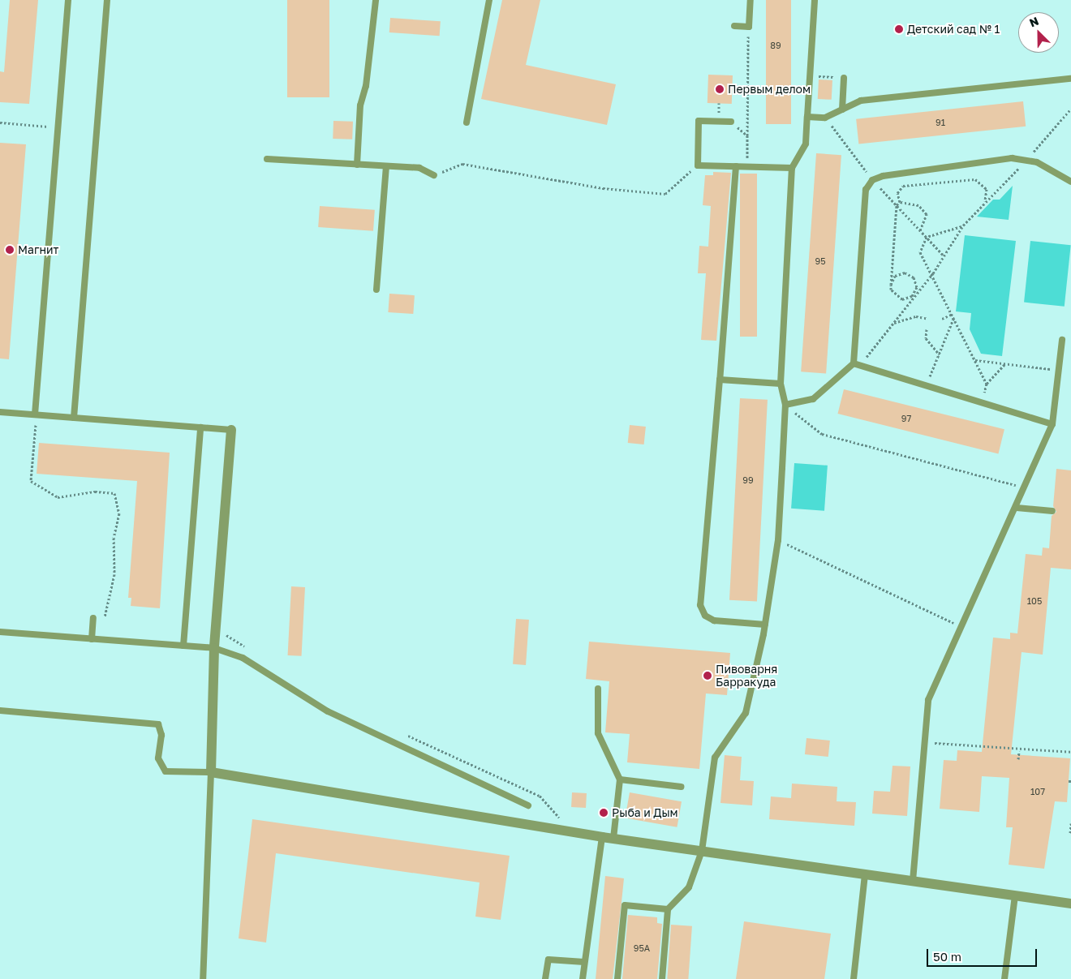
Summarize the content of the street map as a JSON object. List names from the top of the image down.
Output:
{
  "places": [
    "Детский сад № 1",
    "Первым делом",
    "Магнит",
    "Пивоварня Барракуда",
    "Рыба и Дым"
  ],
  "house_numbers": [
    "89",
    "91",
    "95",
    "97",
    "99",
    "105",
    "107",
    "95А"
  ],
  "scale_bar": "50 m",
  "north": "top left"
}
